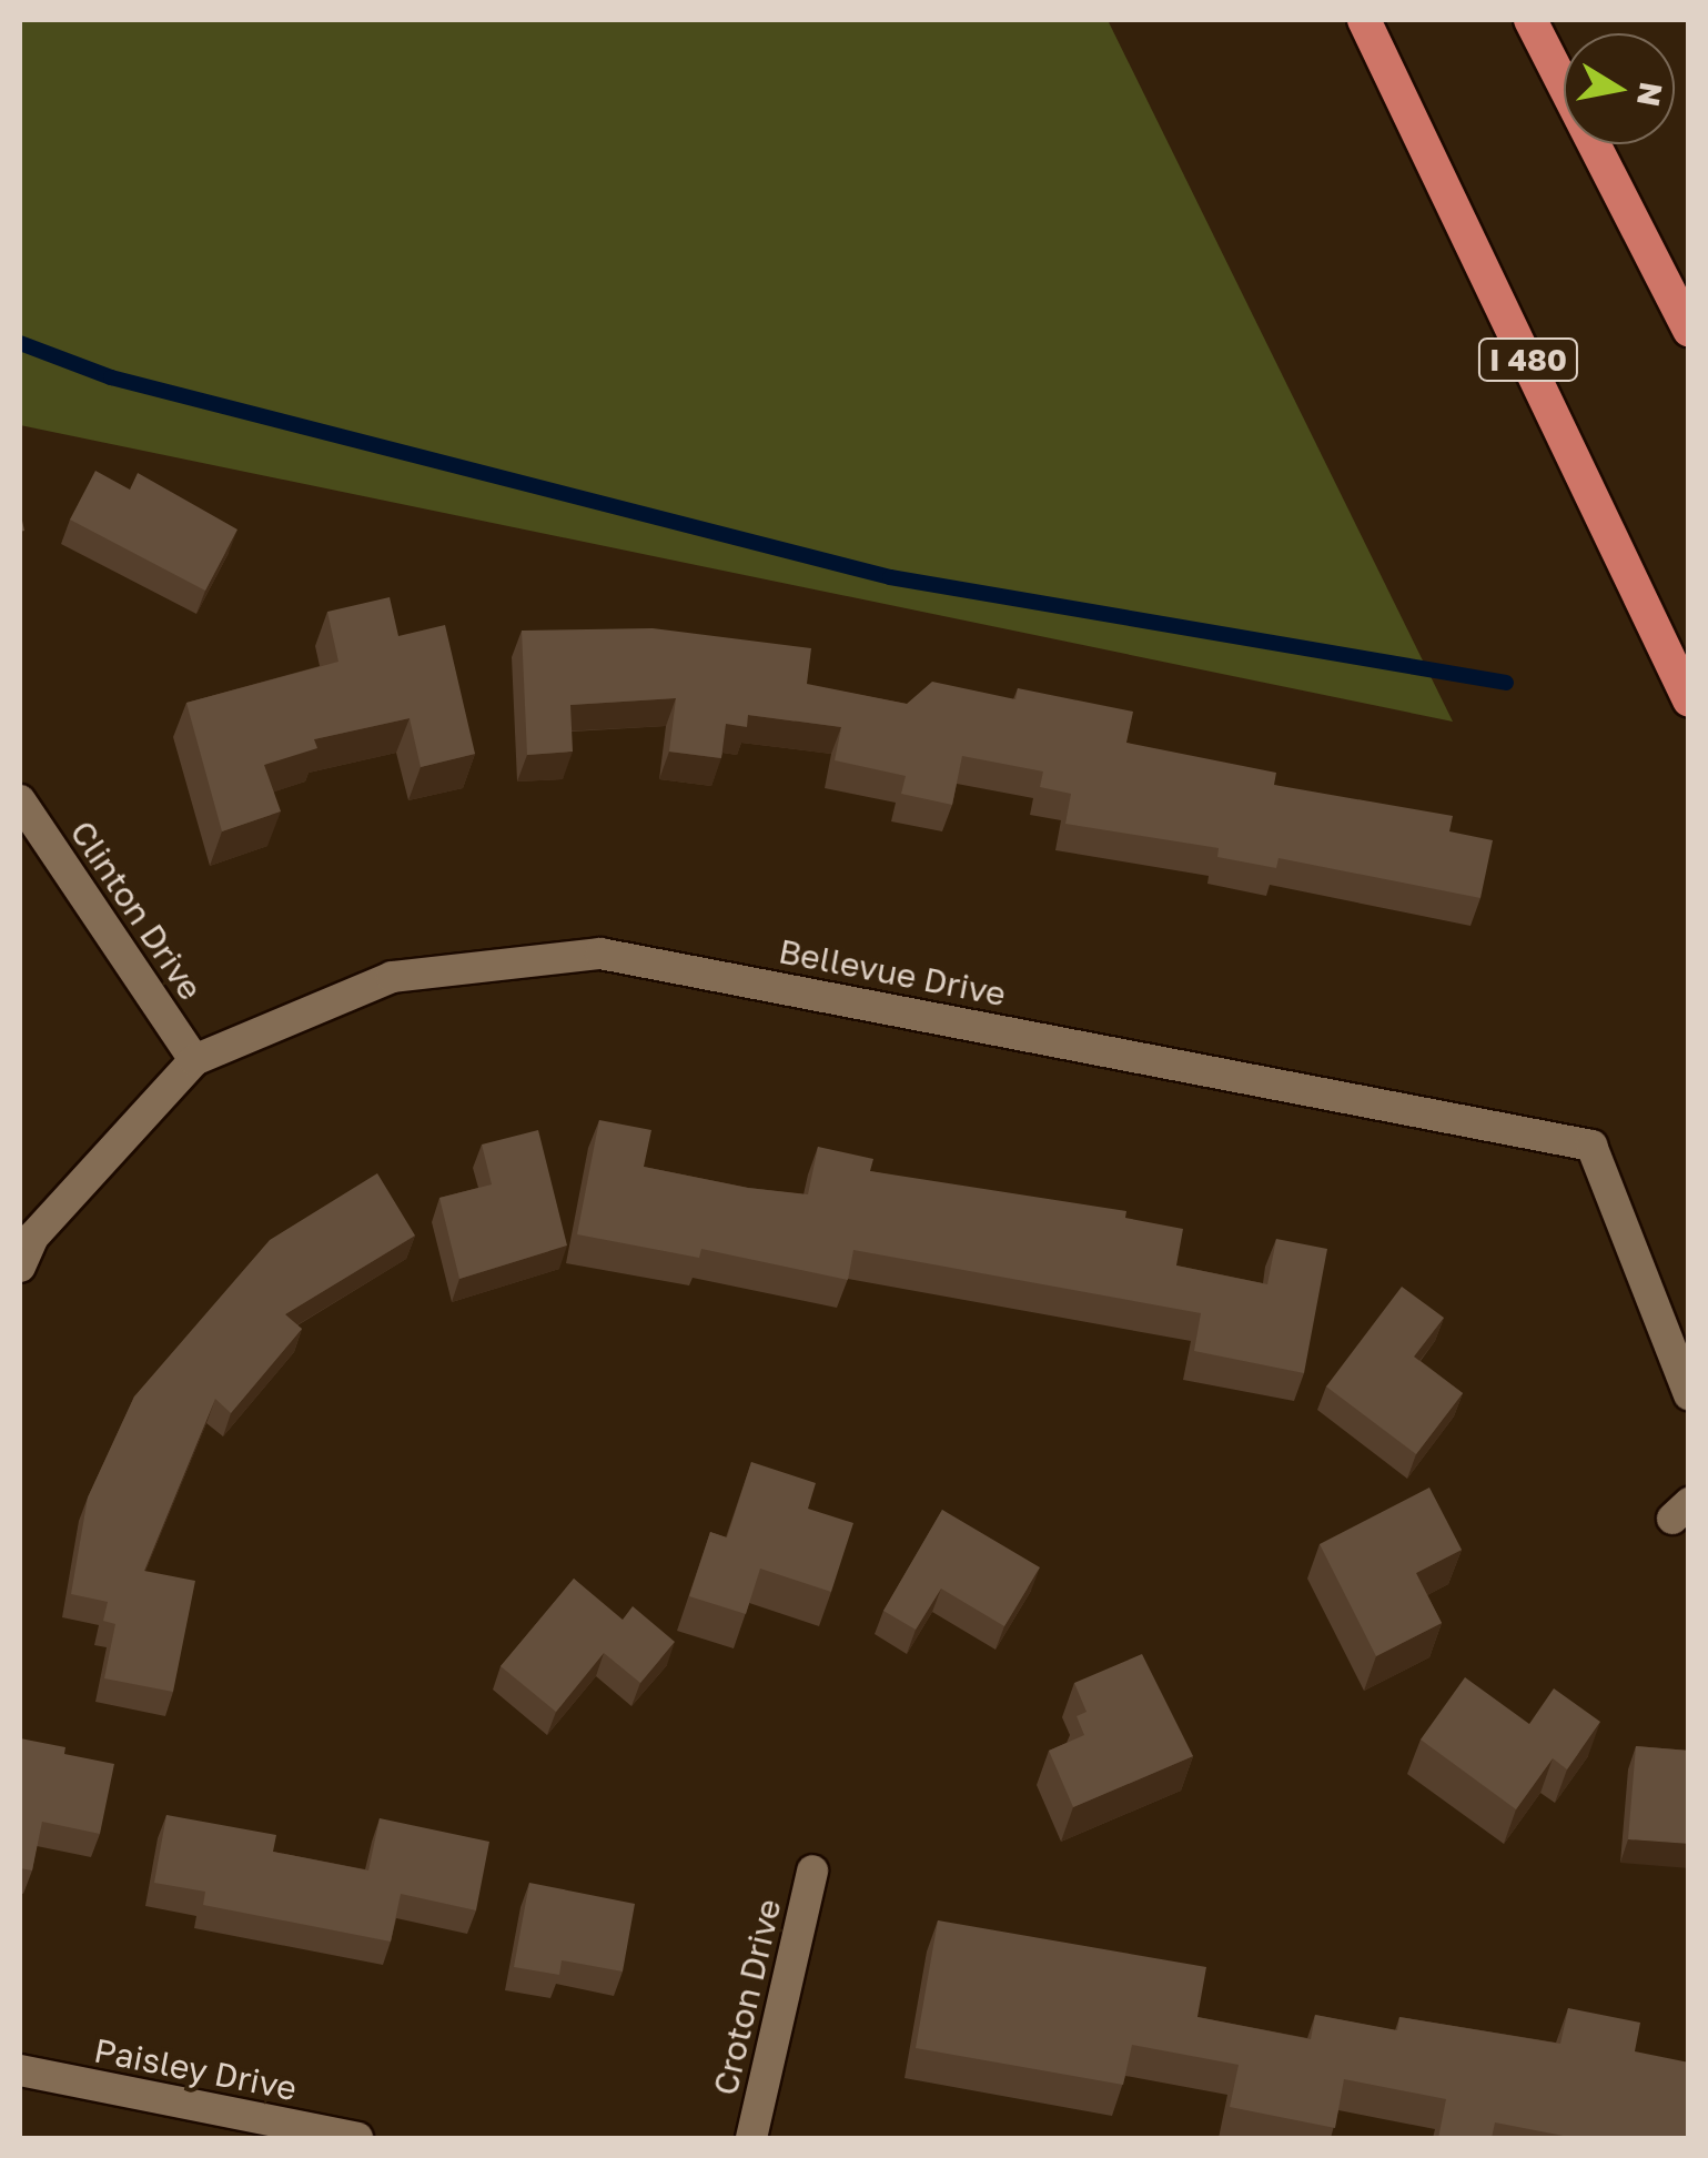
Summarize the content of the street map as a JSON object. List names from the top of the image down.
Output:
{
  "streets": {
    "highway": ["I 480"],
    "street": [
      "Clinton Drive",
      "Bellevue Drive",
      "Croton Drive",
      "Paisley Drive"
    ]
  },
  "crossings": [
    ["Clinton Drive", "Bellevue Drive"]
  ],
  "north": "right"
}
